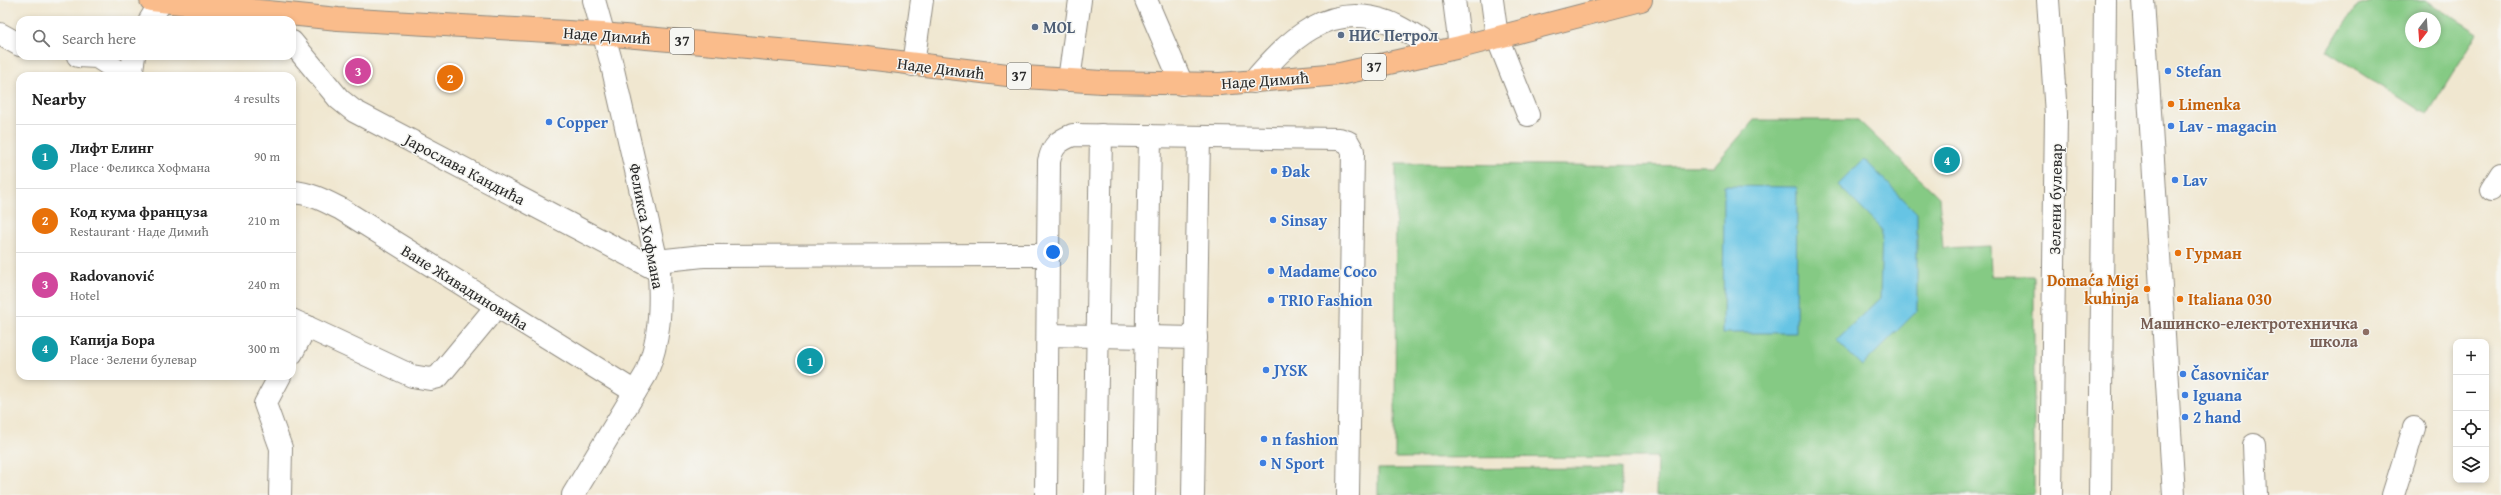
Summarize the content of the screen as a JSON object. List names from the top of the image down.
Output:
{
  "streets": {
    "main road": ["Наде Димић", "37"],
    "street": [
      "Јарослава Кандића",
      "Зелени булевар",
      "Феликса Хофмана",
      "Ване Живадиновића"
    ]
  },
  "crossings": [
    ["Наде Димић", "Феликса Хофмана"],
    ["Јарослава Кандића", "Феликса Хофмана"],
    ["Феликса Хофмана", "Ване Живадиновића"]
  ],
  "places": [
    "MOL",
    "НИС Петрол",
    "Stefan",
    "Limenka",
    "Copper",
    "Lav - magacin",
    "Đak",
    "Lav",
    "Sinsay",
    "Гурман",
    "Madame Coco",
    "Domaća Migi kuhinja",
    "Italiana 030",
    "TRIO Fashion",
    "Машинско-електротехничка школа",
    "JYSK",
    "Časovničar",
    "Iguana",
    "2 hand",
    "n fashion",
    "N Sport"
  ],
  "north": "bottom",
  "page": {
    "search": "Search here",
    "pins": [
      "3",
      "2",
      "4",
      "1"
    ],
    "heading": ["Nearby", "4 results"],
    "list": [
      {
        "mark": "1",
        "name": "Лифт Елинг",
        "note": "Place · Феликса Хофмана",
        "value": "90 m"
      },
      {
        "mark": "2",
        "name": "Код кума француза",
        "note": "Restaurant · Наде Димић",
        "value": "210 m"
      },
      {
        "mark": "3",
        "name": "Radovanović",
        "note": "Hotel",
        "value": "240 m"
      },
      {
        "mark": "4",
        "name": "Капија Бора",
        "note": "Place · Зелени булевар",
        "value": "300 m"
      }
    ],
    "map_buttons": ["+", "−"]
  }
}
